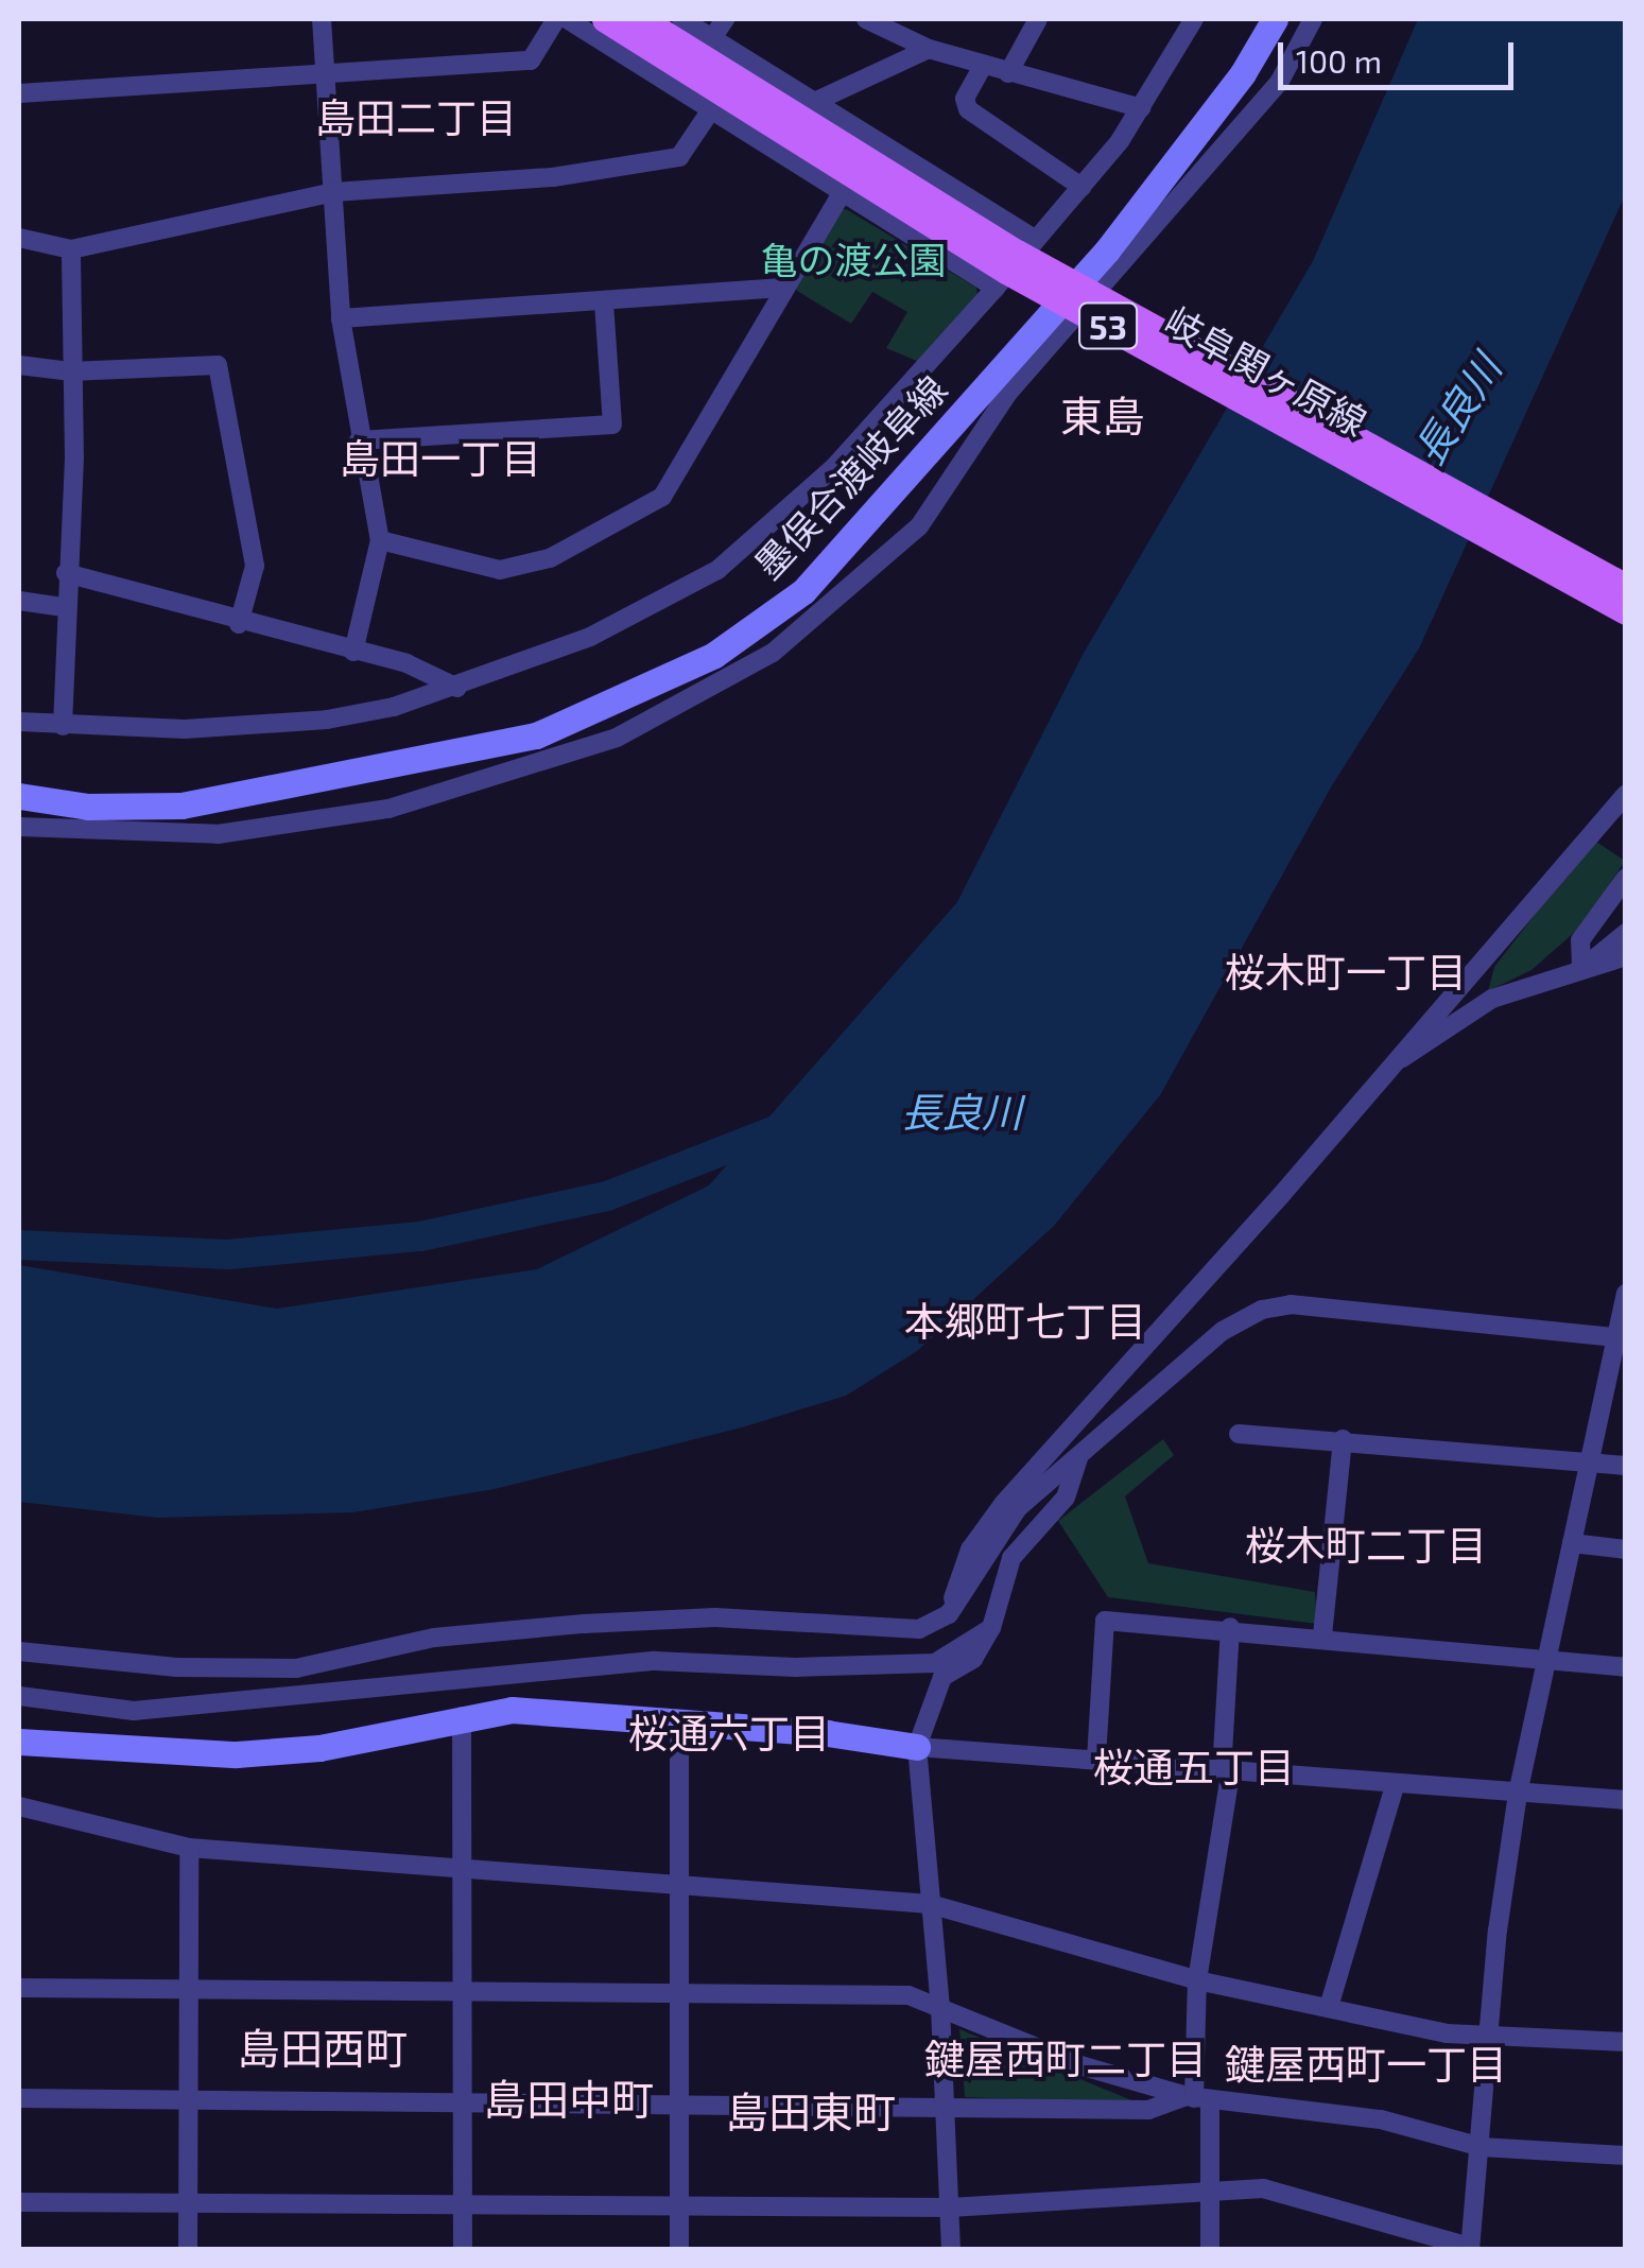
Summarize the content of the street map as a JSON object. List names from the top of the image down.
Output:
{
  "streets": {
    "main road": ["53", "岐阜関ヶ原線", "墨俣合渡岐阜線"]
  },
  "districts": [
    "島田二丁目",
    "東島",
    "島田一丁目",
    "桜木町一丁目",
    "本郷町七丁目",
    "桜木町二丁目",
    "桜通六丁目",
    "桜通五丁目",
    "島田西町",
    "鍵屋西町二丁目",
    "鍵屋西町一丁目",
    "島田中町",
    "島田東町"
  ],
  "water": ["長良川"],
  "parks": ["亀の渡公園"],
  "scale_bar": "100 m"
}
